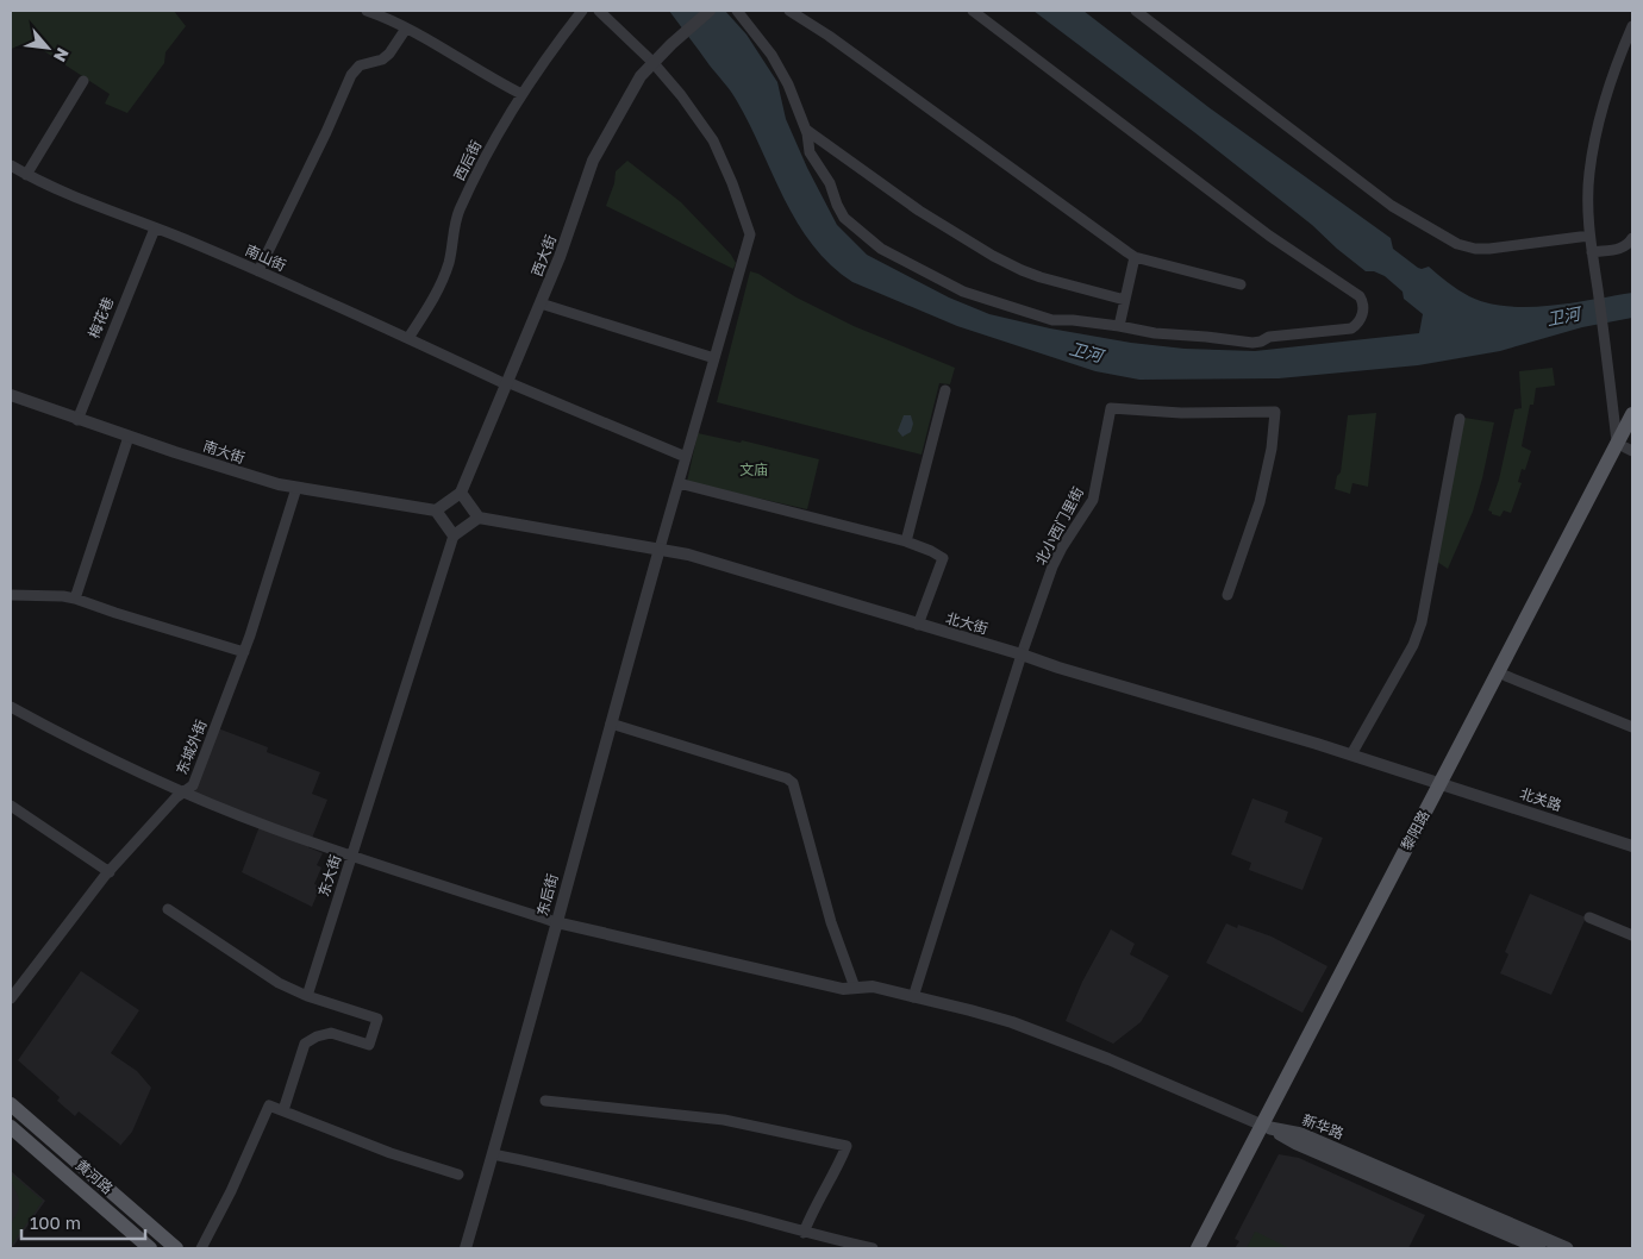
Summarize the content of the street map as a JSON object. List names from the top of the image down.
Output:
{
  "streets": {
    "main road": ["黎阳路", "新华路", "黄河路"],
    "street": [
      "西后街",
      "西大街",
      "南山街",
      "梅花巷",
      "南大街",
      "北小西门里街",
      "北大街",
      "东城外街",
      "北关路",
      "东大街",
      "东后街"
    ]
  },
  "crossings": [
    ["西后街", "南山街"],
    ["西大街", "南山街"],
    ["南山街", "梅花巷"],
    ["梅花巷", "南大街"],
    ["南大街", "东城外街"],
    ["北小西门里街", "北大街"],
    ["北大街", "北关路"],
    ["北大街", "黎阳路"],
    ["北大街", "东后街"],
    ["北关路", "黎阳路"],
    ["黎阳路", "新华路"]
  ],
  "water": ["卫河"],
  "parks": ["文庙"],
  "scale_bar": "100 m",
  "north": "bottom right"
}
